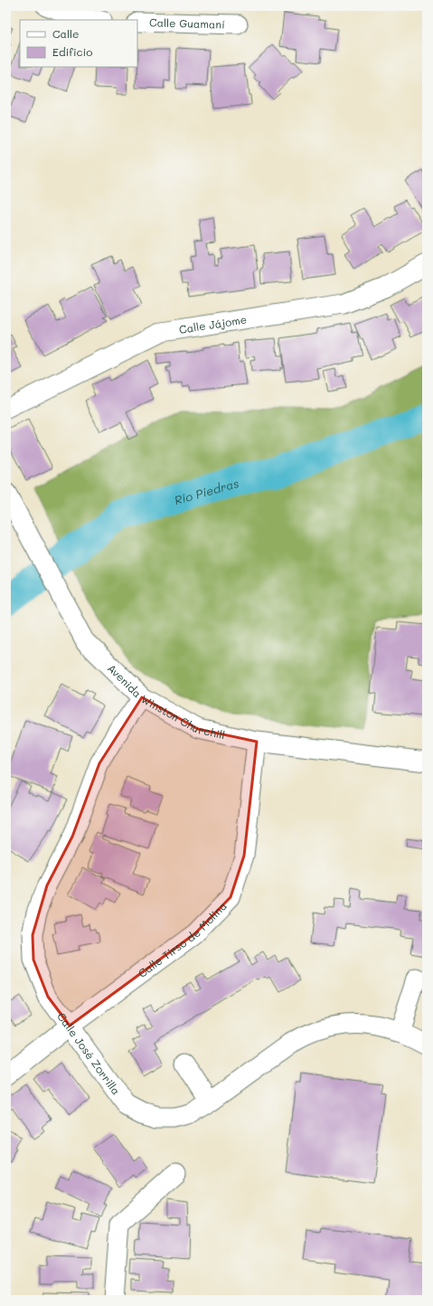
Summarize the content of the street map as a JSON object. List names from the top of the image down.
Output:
{
  "streets": {
    "street": [
      "Calle Guamaní",
      "Calle Jájome",
      "Avenida Winston Churchill",
      "Calle Tirso de Molina",
      "Calle José Zorrilla"
    ]
  },
  "crossings": [
    ["Avenida Winston Churchill", "Calle Tirso de Molina"],
    ["Avenida Winston Churchill", "Calle José Zorrilla"],
    ["Calle Tirso de Molina", "Calle José Zorrilla"]
  ],
  "water": ["Río Piedras"],
  "legend": ["Calle", "Edificio"]
}
